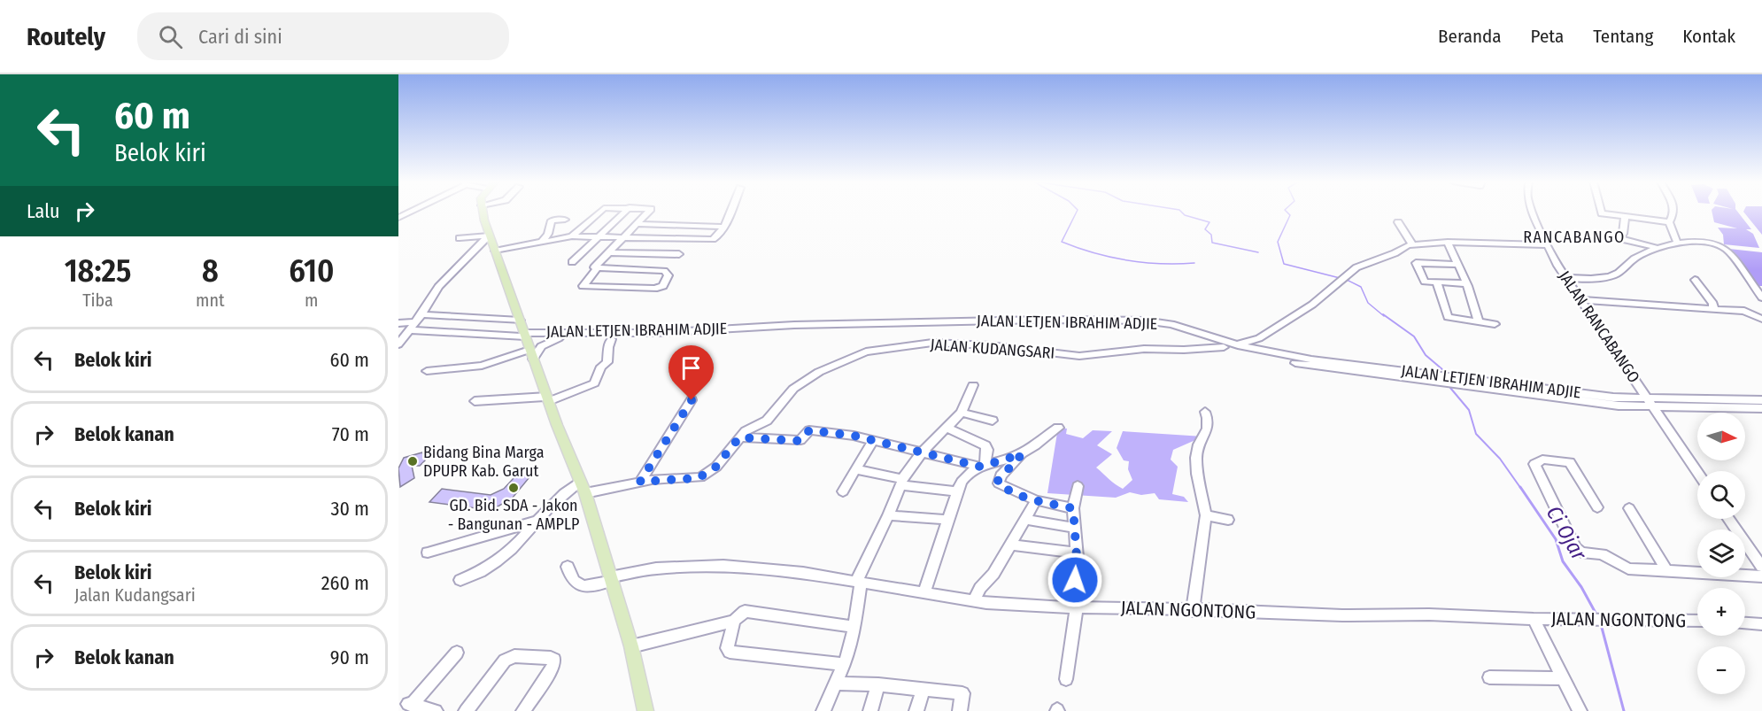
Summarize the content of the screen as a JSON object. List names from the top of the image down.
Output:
{
  "streets": {
    "street": [
      "JALAN LETJEN IBRAHIM ADJIE",
      "JALAN RANCABANGO",
      "JALAN KUDANGSARI",
      "JALAN NGONTONG"
    ]
  },
  "crossings": [
    ["JALAN LETJEN IBRAHIM ADJIE", "JALAN RANCABANGO"],
    ["JALAN LETJEN IBRAHIM ADJIE", "JALAN KUDANGSARI"]
  ],
  "districts": ["RANCABANGO"],
  "water": ["Ci Ojar"],
  "places": ["Bidang Bina Marga DPUPR Kab. Garut", "GD. Bid. SDA - Jakon - Bangunan - AMPLP"],
  "north": "right",
  "page": {
    "header": "Routely",
    "search": "Cari di sini",
    "nav": [
      "Beranda",
      "Peta",
      "Tentang",
      "Kontak"
    ],
    "turn": ["60 m", "Belok kiri"],
    "then": "Lalu",
    "eta": [
      "18:25",
      "Tiba",
      "8",
      "mnt",
      "610",
      "m"
    ],
    "list": [
      {
        "name": "Belok kiri",
        "value": "60 m"
      },
      {
        "name": "Belok kanan",
        "value": "70 m"
      },
      {
        "name": "Belok kiri",
        "value": "30 m"
      },
      {
        "name": "Belok kiri",
        "note": "Jalan Kudangsari",
        "value": "260 m"
      },
      {
        "name": "Belok kanan",
        "value": "90 m"
      }
    ],
    "map_buttons": ["+", "−"]
  }
}
